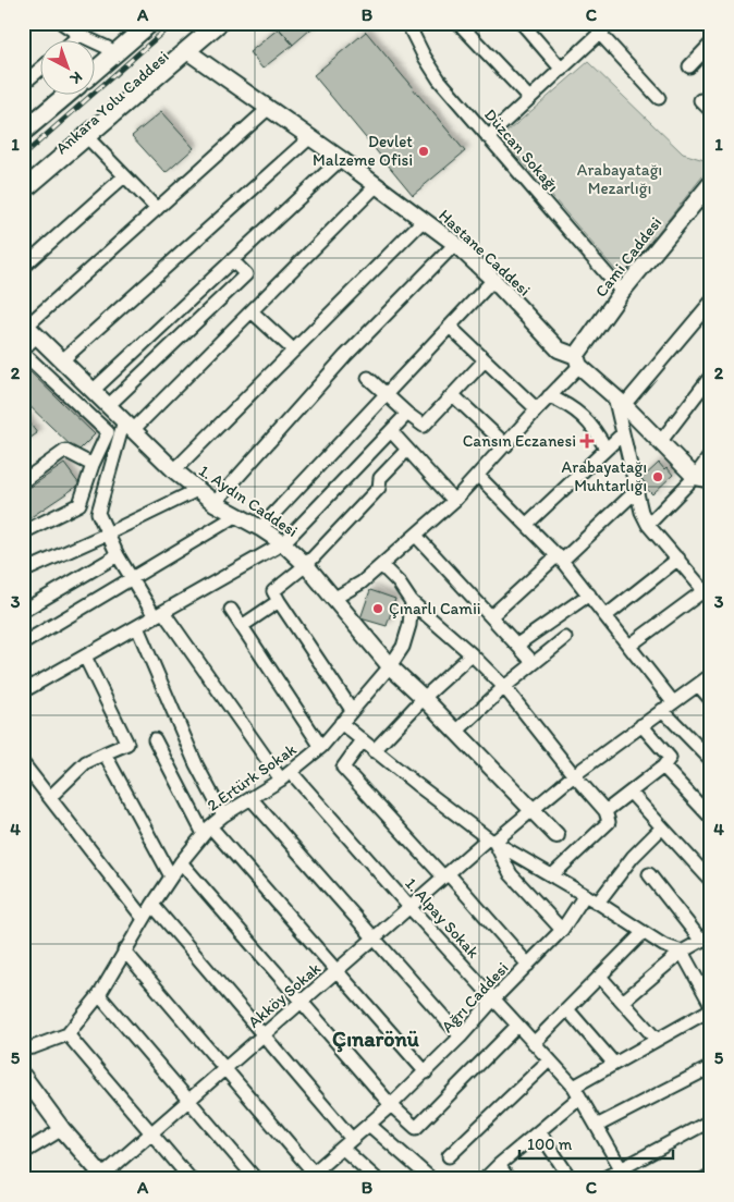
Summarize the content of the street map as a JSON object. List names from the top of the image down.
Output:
{
  "streets": {
    "highway": ["Ankara Yolu Caddesi"],
    "main road": ["Hastane Caddesi", "Cami Caddesi", "1. Aydın Caddesi"],
    "street": [
      "Düzcan Sokağı",
      "2.Ertürk Sokak",
      "1. Alpay Sokak",
      "Akköy Sokak",
      "Ağrı Caddesi"
    ]
  },
  "crossings": [
    ["Düzcan Sokağı", "Cami Caddesi"],
    ["Hastane Caddesi", "Cami Caddesi"],
    ["1. Aydın Caddesi", "2.Ertürk Sokak"],
    ["1. Aydın Caddesi", "1. Alpay Sokak"],
    ["1. Aydın Caddesi", "Akköy Sokak"],
    ["2.Ertürk Sokak", "1. Alpay Sokak"],
    ["1. Alpay Sokak", "Akköy Sokak"],
    ["1. Alpay Sokak", "Ağrı Caddesi"]
  ],
  "districts": ["Çınarönü"],
  "parks": ["Arabayatağı Mezarlığı"],
  "places": {
    "other": ["Devlet Malzeme Ofisi", "Arabayatağı Muhtarlığı", "Çınarlı Camii"],
    "health": ["Cansın Eczanesi"]
  },
  "scale_bar": "100 m",
  "north": "bottom right",
  "grid": {
    "columns": ["A", "B", "C"],
    "rows": [
      "1",
      "2",
      "3",
      "4",
      "5"
    ]
  }
}
